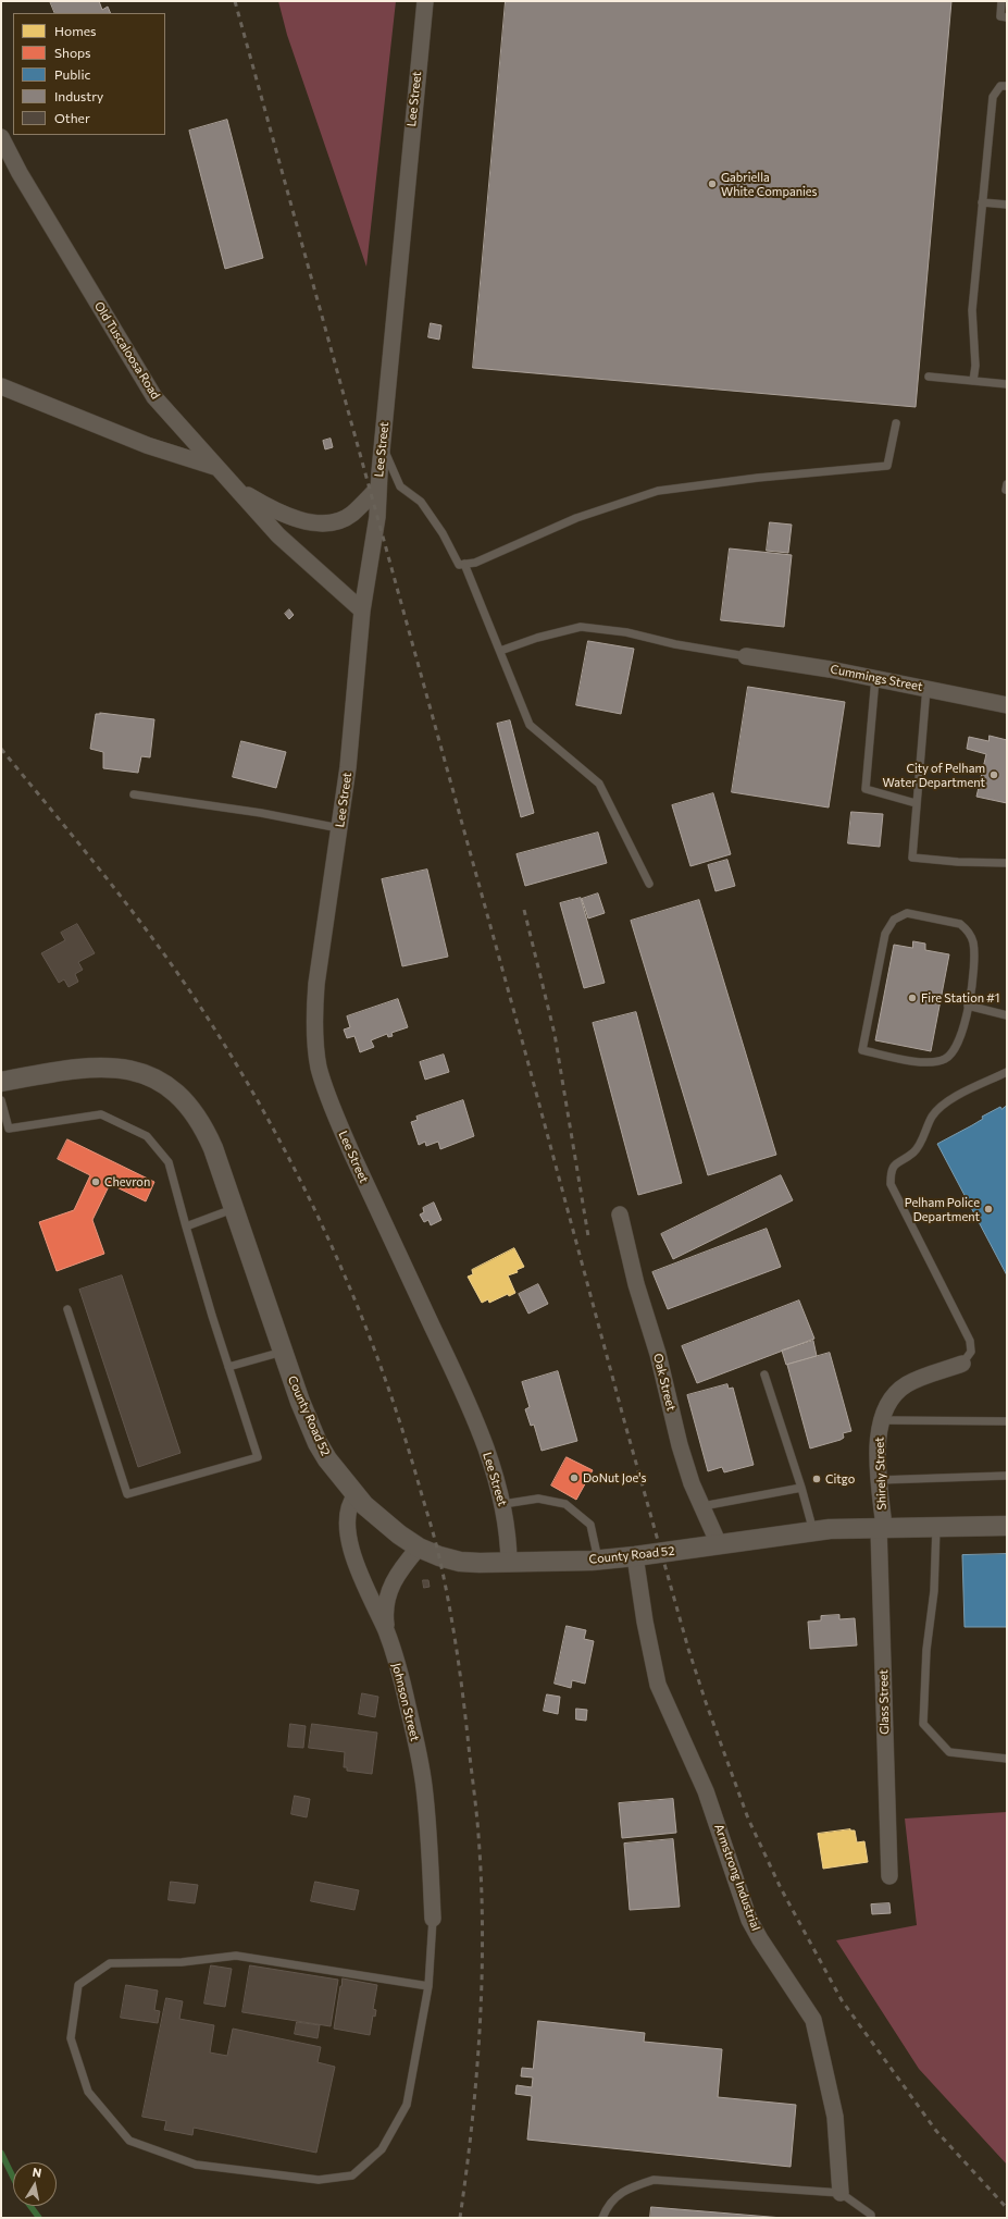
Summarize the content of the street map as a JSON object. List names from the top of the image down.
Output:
{
  "streets": {
    "street": [
      "Lee Street",
      "Old Tuscaloosa Road",
      "Cummings Street",
      "Oak Street",
      "County Road 52",
      "Shirely Street",
      "Johnson Street",
      "Glass Street",
      "Armstrong Industrial"
    ]
  },
  "crossings": [
    ["Lee Street", "Old Tuscaloosa Road"],
    ["Lee Street", "County Road 52"],
    ["Oak Street", "County Road 52"],
    ["County Road 52", "Shirely Street"],
    ["County Road 52", "Johnson Street"],
    ["County Road 52", "Glass Street"],
    ["County Road 52", "Armstrong Industrial"],
    ["Shirely Street", "Glass Street"]
  ],
  "places": [
    "Gabriella White Companies",
    "City of Pelham Water Department",
    "Fire Station #1",
    "Chevron",
    "Pelham Police Department",
    "DoNut Joe's",
    "Citgo"
  ],
  "legend": [
    "Homes",
    "Shops",
    "Public",
    "Industry",
    "Other"
  ],
  "north": "top"
}
